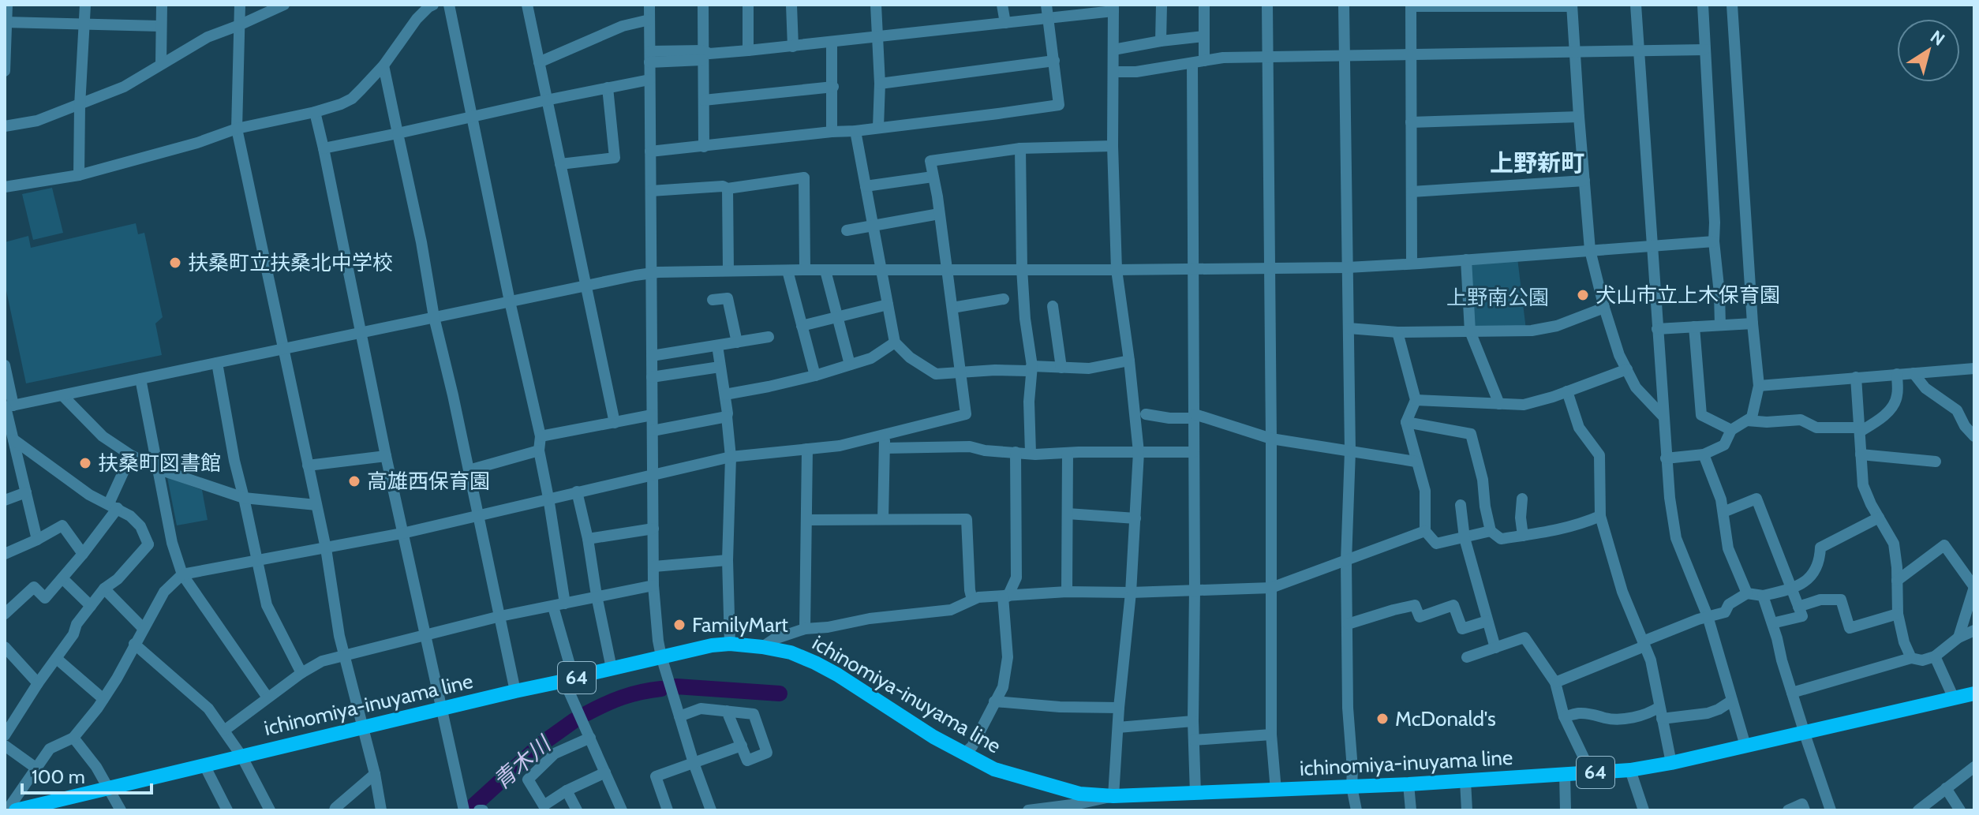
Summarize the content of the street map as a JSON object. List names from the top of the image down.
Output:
{
  "streets": {
    "main road": ["64", "ichinomiya-inuyama line"]
  },
  "districts": ["上野新町"],
  "water": ["青木川"],
  "parks": ["上野南公園"],
  "places": [
    "扶桑町立扶桑北中学校",
    "犬山市立上木保育園",
    "扶桑町図書館",
    "高雄西保育園",
    "FamilyMart",
    "McDonald's"
  ],
  "scale_bar": "100 m",
  "north": "top right"
}
